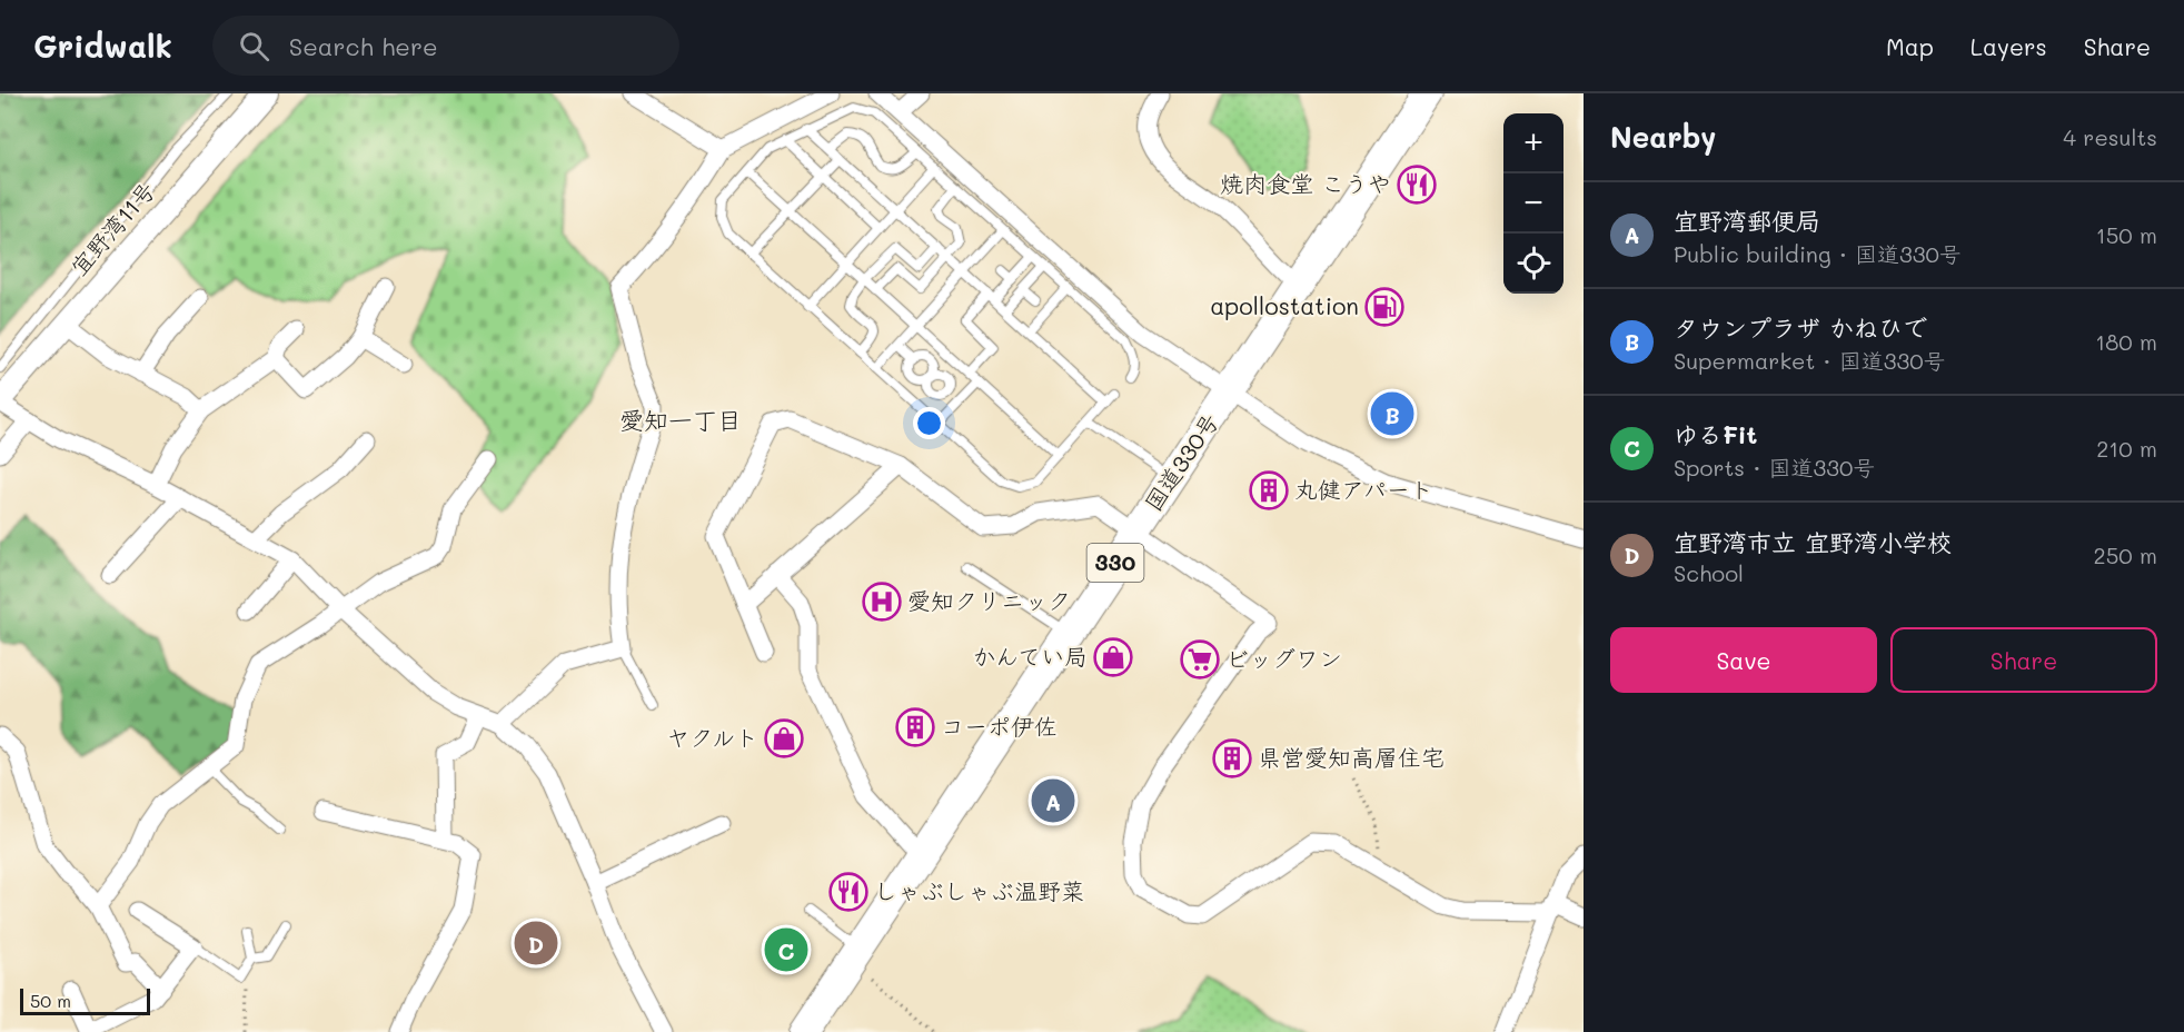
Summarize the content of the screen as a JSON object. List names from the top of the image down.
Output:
{
  "streets": {
    "highway": ["国道330号", "330"],
    "street": ["宜野湾11号"]
  },
  "districts": ["愛知一丁目"],
  "places": {
    "restaurant": ["焼肉食堂 こうや", "しゃぶしゃぶ温野菜"],
    "fuel station": ["apollostation"],
    "building": ["丸健アパート", "コーポ伊佐", "県営愛知高層住宅"],
    "hospital": ["愛知クリニック"],
    "shop": ["かんてい局", "ヤクルト"],
    "supermarket": ["ビッグワン"]
  },
  "scale_bar": "50 m",
  "page": {
    "header": "Gridwalk",
    "search": "Search here",
    "nav": ["Map", "Layers", "Share"],
    "heading": ["Nearby", "4 results"],
    "map_buttons": ["+", "−"],
    "list": [
      {
        "mark": "A",
        "name": "宜野湾郵便局",
        "note": "Public building · 国道330号",
        "value": "150 m"
      },
      {
        "mark": "B",
        "name": "タウンプラザ かねひで",
        "note": "Supermarket · 国道330号",
        "value": "180 m"
      },
      {
        "mark": "C",
        "name": "ゆるFit",
        "note": "Sports · 国道330号",
        "value": "210 m"
      },
      {
        "mark": "D",
        "name": "宜野湾市立 宜野湾小学校",
        "note": "School",
        "value": "250 m"
      }
    ],
    "pins": [
      "B",
      "A",
      "D",
      "C"
    ],
    "buttons": ["Save", "Share"],
    "scale": "50 m"
  }
}
